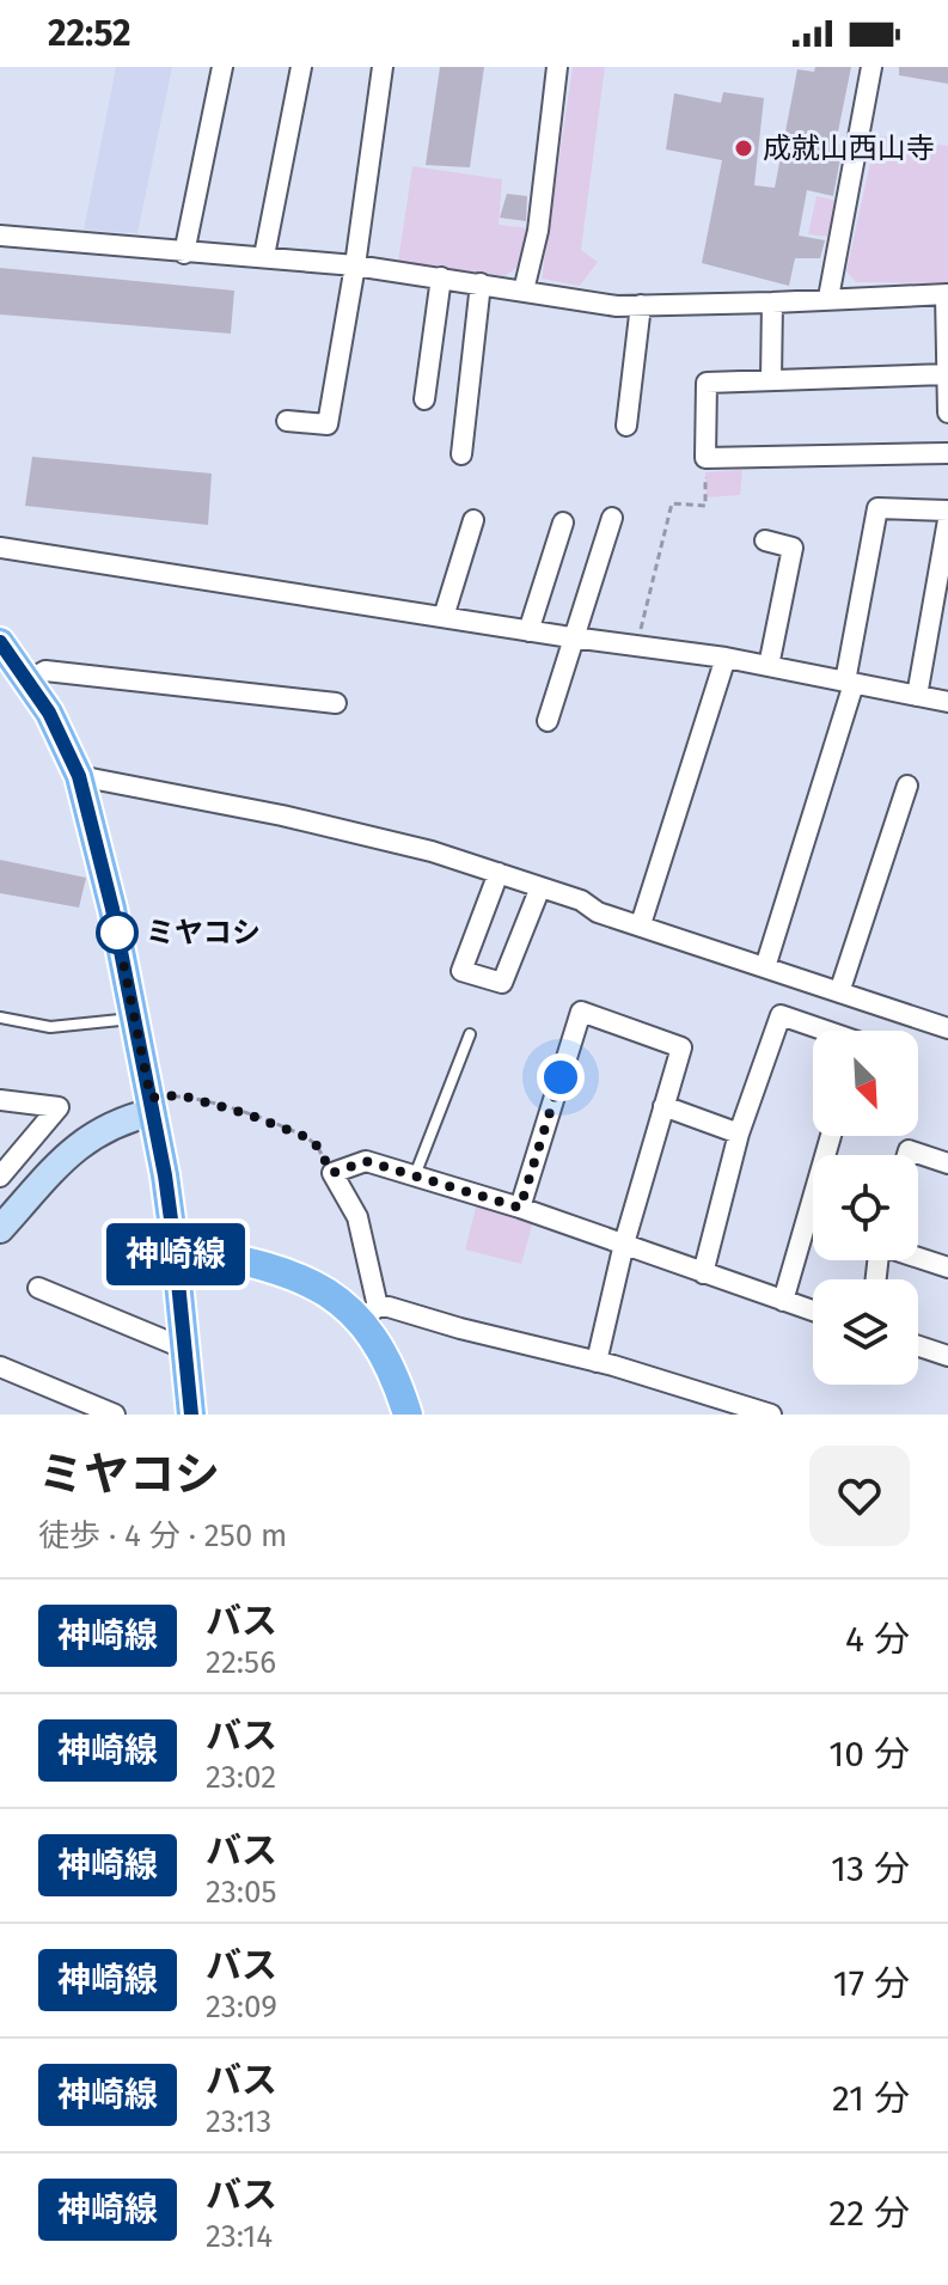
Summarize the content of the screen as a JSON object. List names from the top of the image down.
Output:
{
  "places": ["成就山西山寺", "ミヤコシ"],
  "lines": ["bus line 神崎線"],
  "north": "bottom right",
  "page": {
    "status": "22:52",
    "on_map": "神崎線",
    "heading": ["ミヤコシ", "徒歩 · 4 分 · 250 m"],
    "list": [
      {
        "mark": "神崎線",
        "name": "バス",
        "note": "22:56",
        "value": "4 分"
      },
      {
        "mark": "神崎線",
        "name": "バス",
        "note": "23:02",
        "value": "10 分"
      },
      {
        "mark": "神崎線",
        "name": "バス",
        "note": "23:05",
        "value": "13 分"
      },
      {
        "mark": "神崎線",
        "name": "バス",
        "note": "23:09",
        "value": "17 分"
      },
      {
        "mark": "神崎線",
        "name": "バス",
        "note": "23:13",
        "value": "21 分"
      },
      {
        "mark": "神崎線",
        "name": "バス",
        "note": "23:14",
        "value": "22 分"
      }
    ]
  }
}
